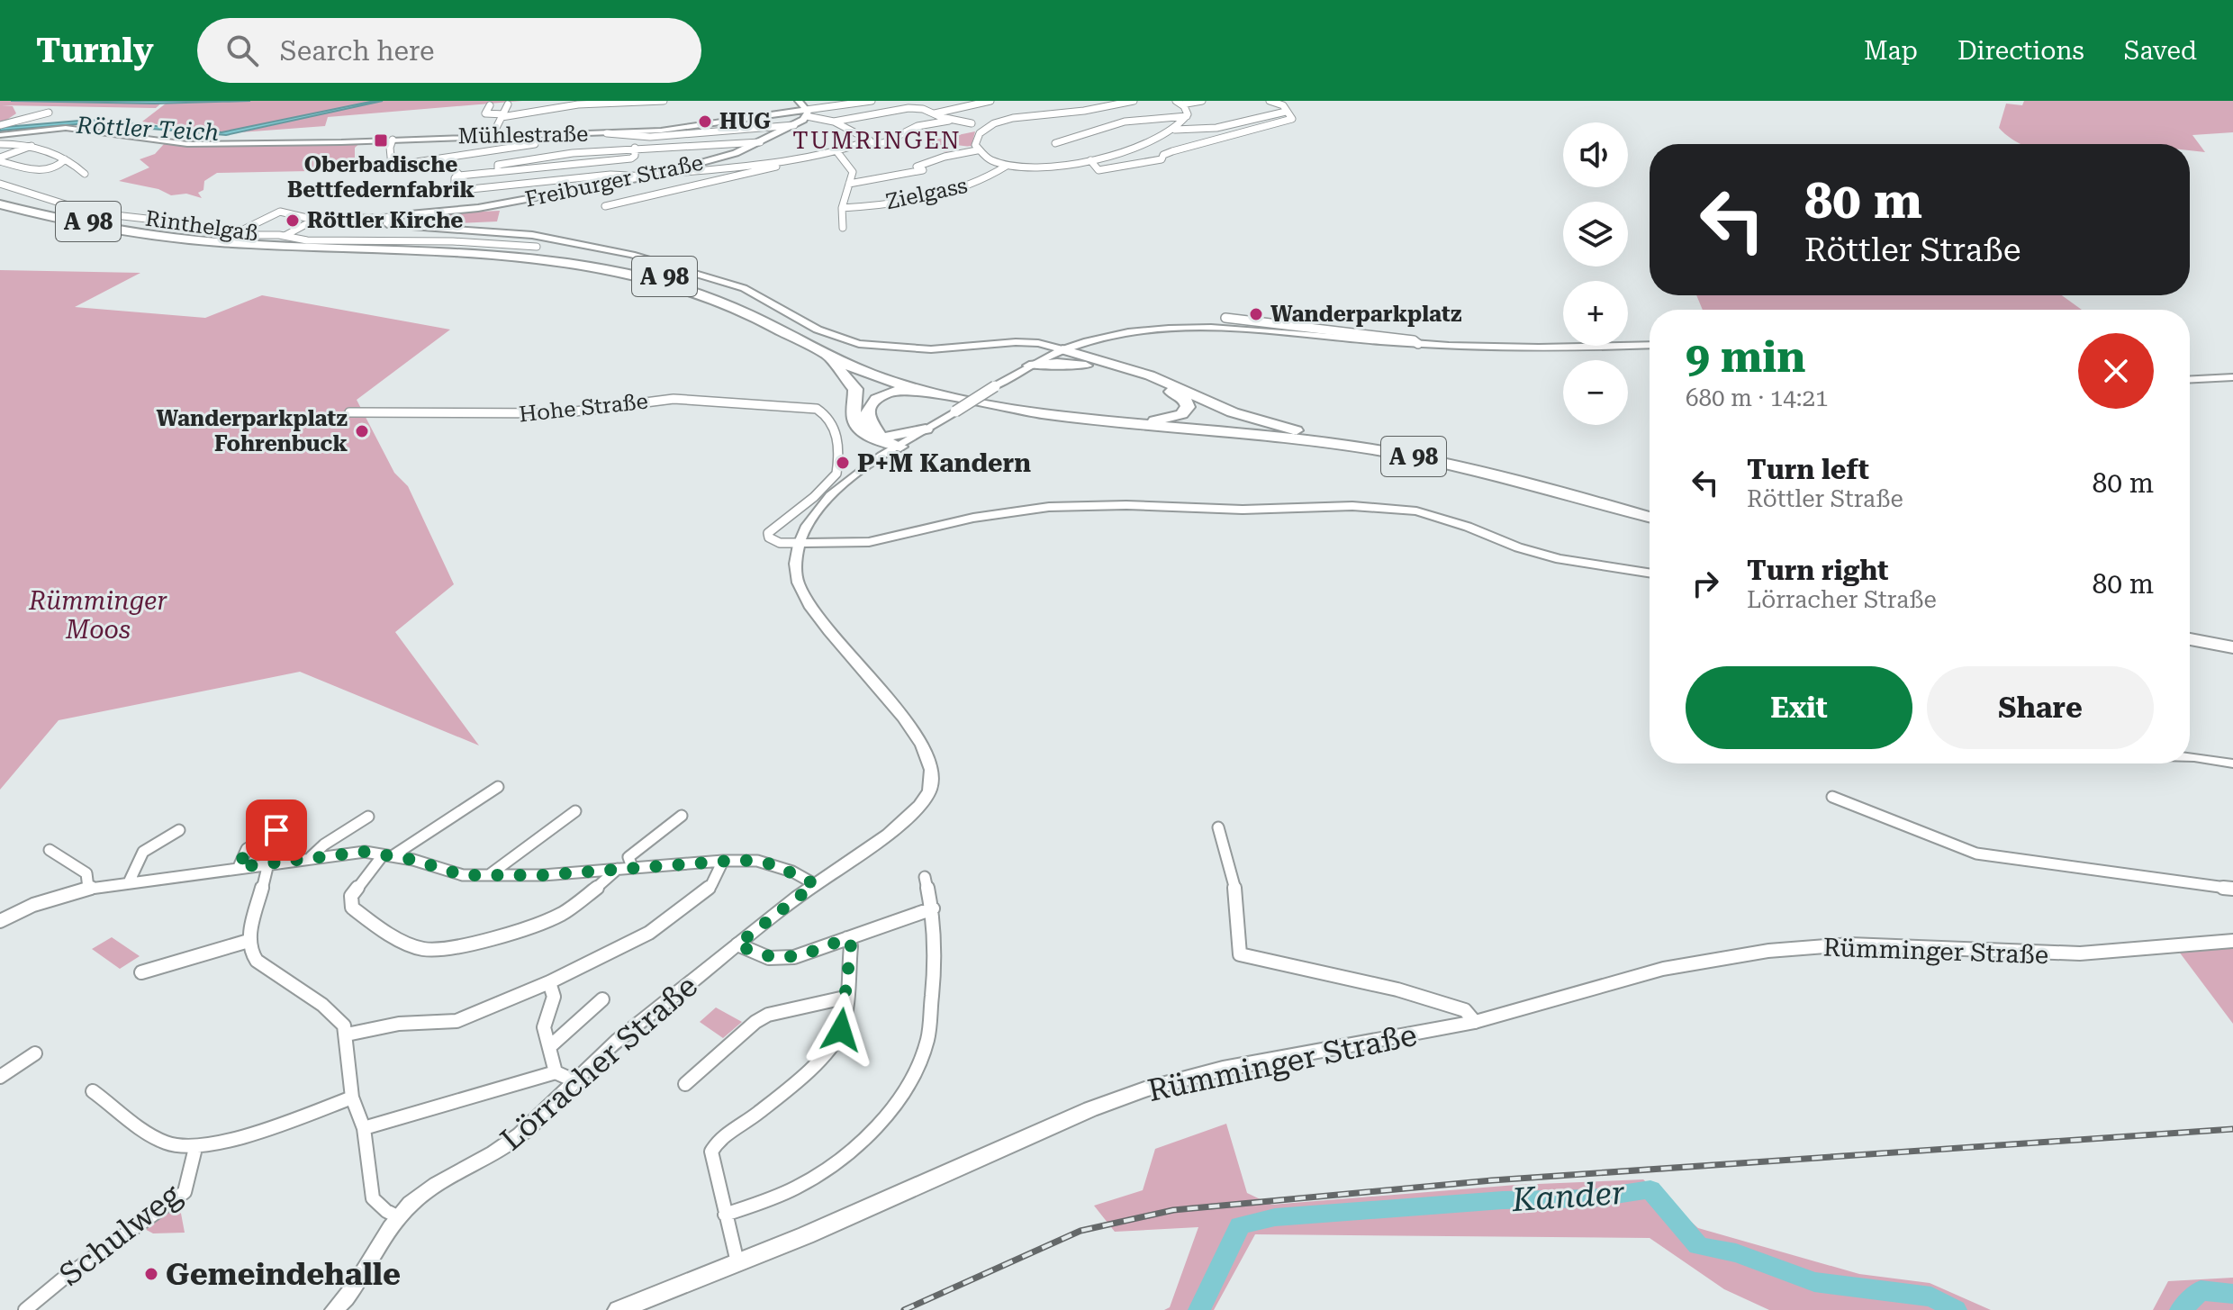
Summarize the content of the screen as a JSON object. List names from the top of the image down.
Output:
{
  "streets": {
    "highway": ["A 98"],
    "main road": ["Rümminger Straße"],
    "street": [
      "Mühlestraße",
      "Freiburger Straße",
      "Zielgass",
      "Rinthelgaß",
      "Hohe Straße",
      "Lörracher Straße",
      "Schulweg"
    ]
  },
  "crossings": [
    ["Mühlestraße", "Freiburger Straße"],
    ["A 98", "Rinthelgaß"],
    ["Hohe Straße", "Lörracher Straße"]
  ],
  "districts": ["TUMRINGEN"],
  "water": ["Röttler Teich", "Kander"],
  "parks": ["Rümminger Moos"],
  "places": {
    "other": [
      "HUG",
      "Röttler Kirche",
      "Wanderparkplatz",
      "Wanderparkplatz Fohrenbuck",
      "P+M Kandern",
      "Gemeindehalle"
    ],
    "transit": ["Oberbadische Bettfedernfabrik"]
  },
  "page": {
    "header": "Turnly",
    "search": "Search here",
    "nav": ["Map", "Directions", "Saved"],
    "map_buttons": ["+", "−"],
    "turn": ["80 m", "Röttler Straße"],
    "heading": ["9 min", "680 m · 14:21"],
    "list": [
      {
        "name": "Turn left",
        "note": "Röttler Straße",
        "value": "80 m"
      },
      {
        "name": "Turn right",
        "note": "Lörracher Straße",
        "value": "80 m"
      }
    ],
    "buttons": ["Exit", "Share"]
  }
}
